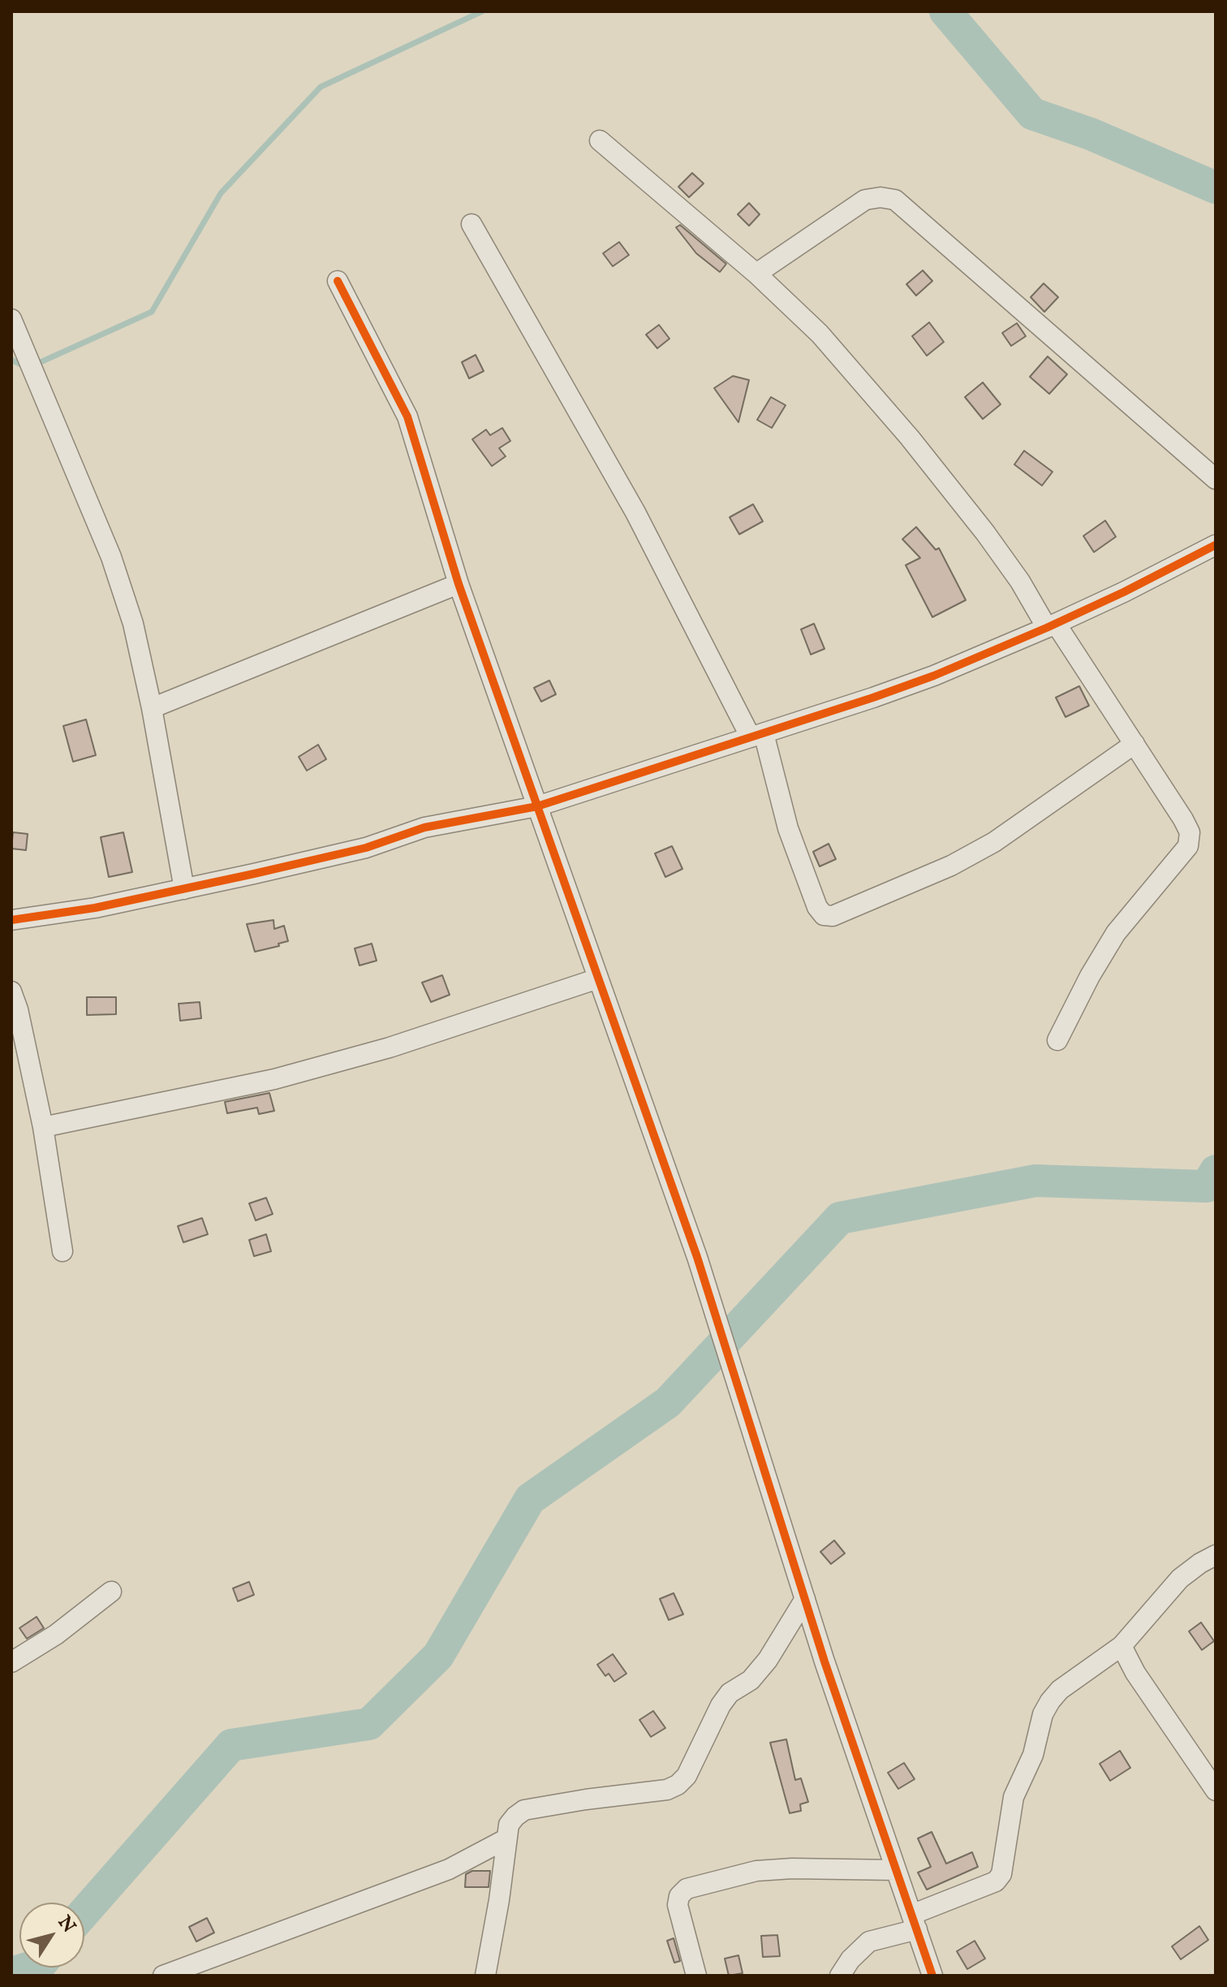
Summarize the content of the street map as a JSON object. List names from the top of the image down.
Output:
{
  "north": "top right"
}
